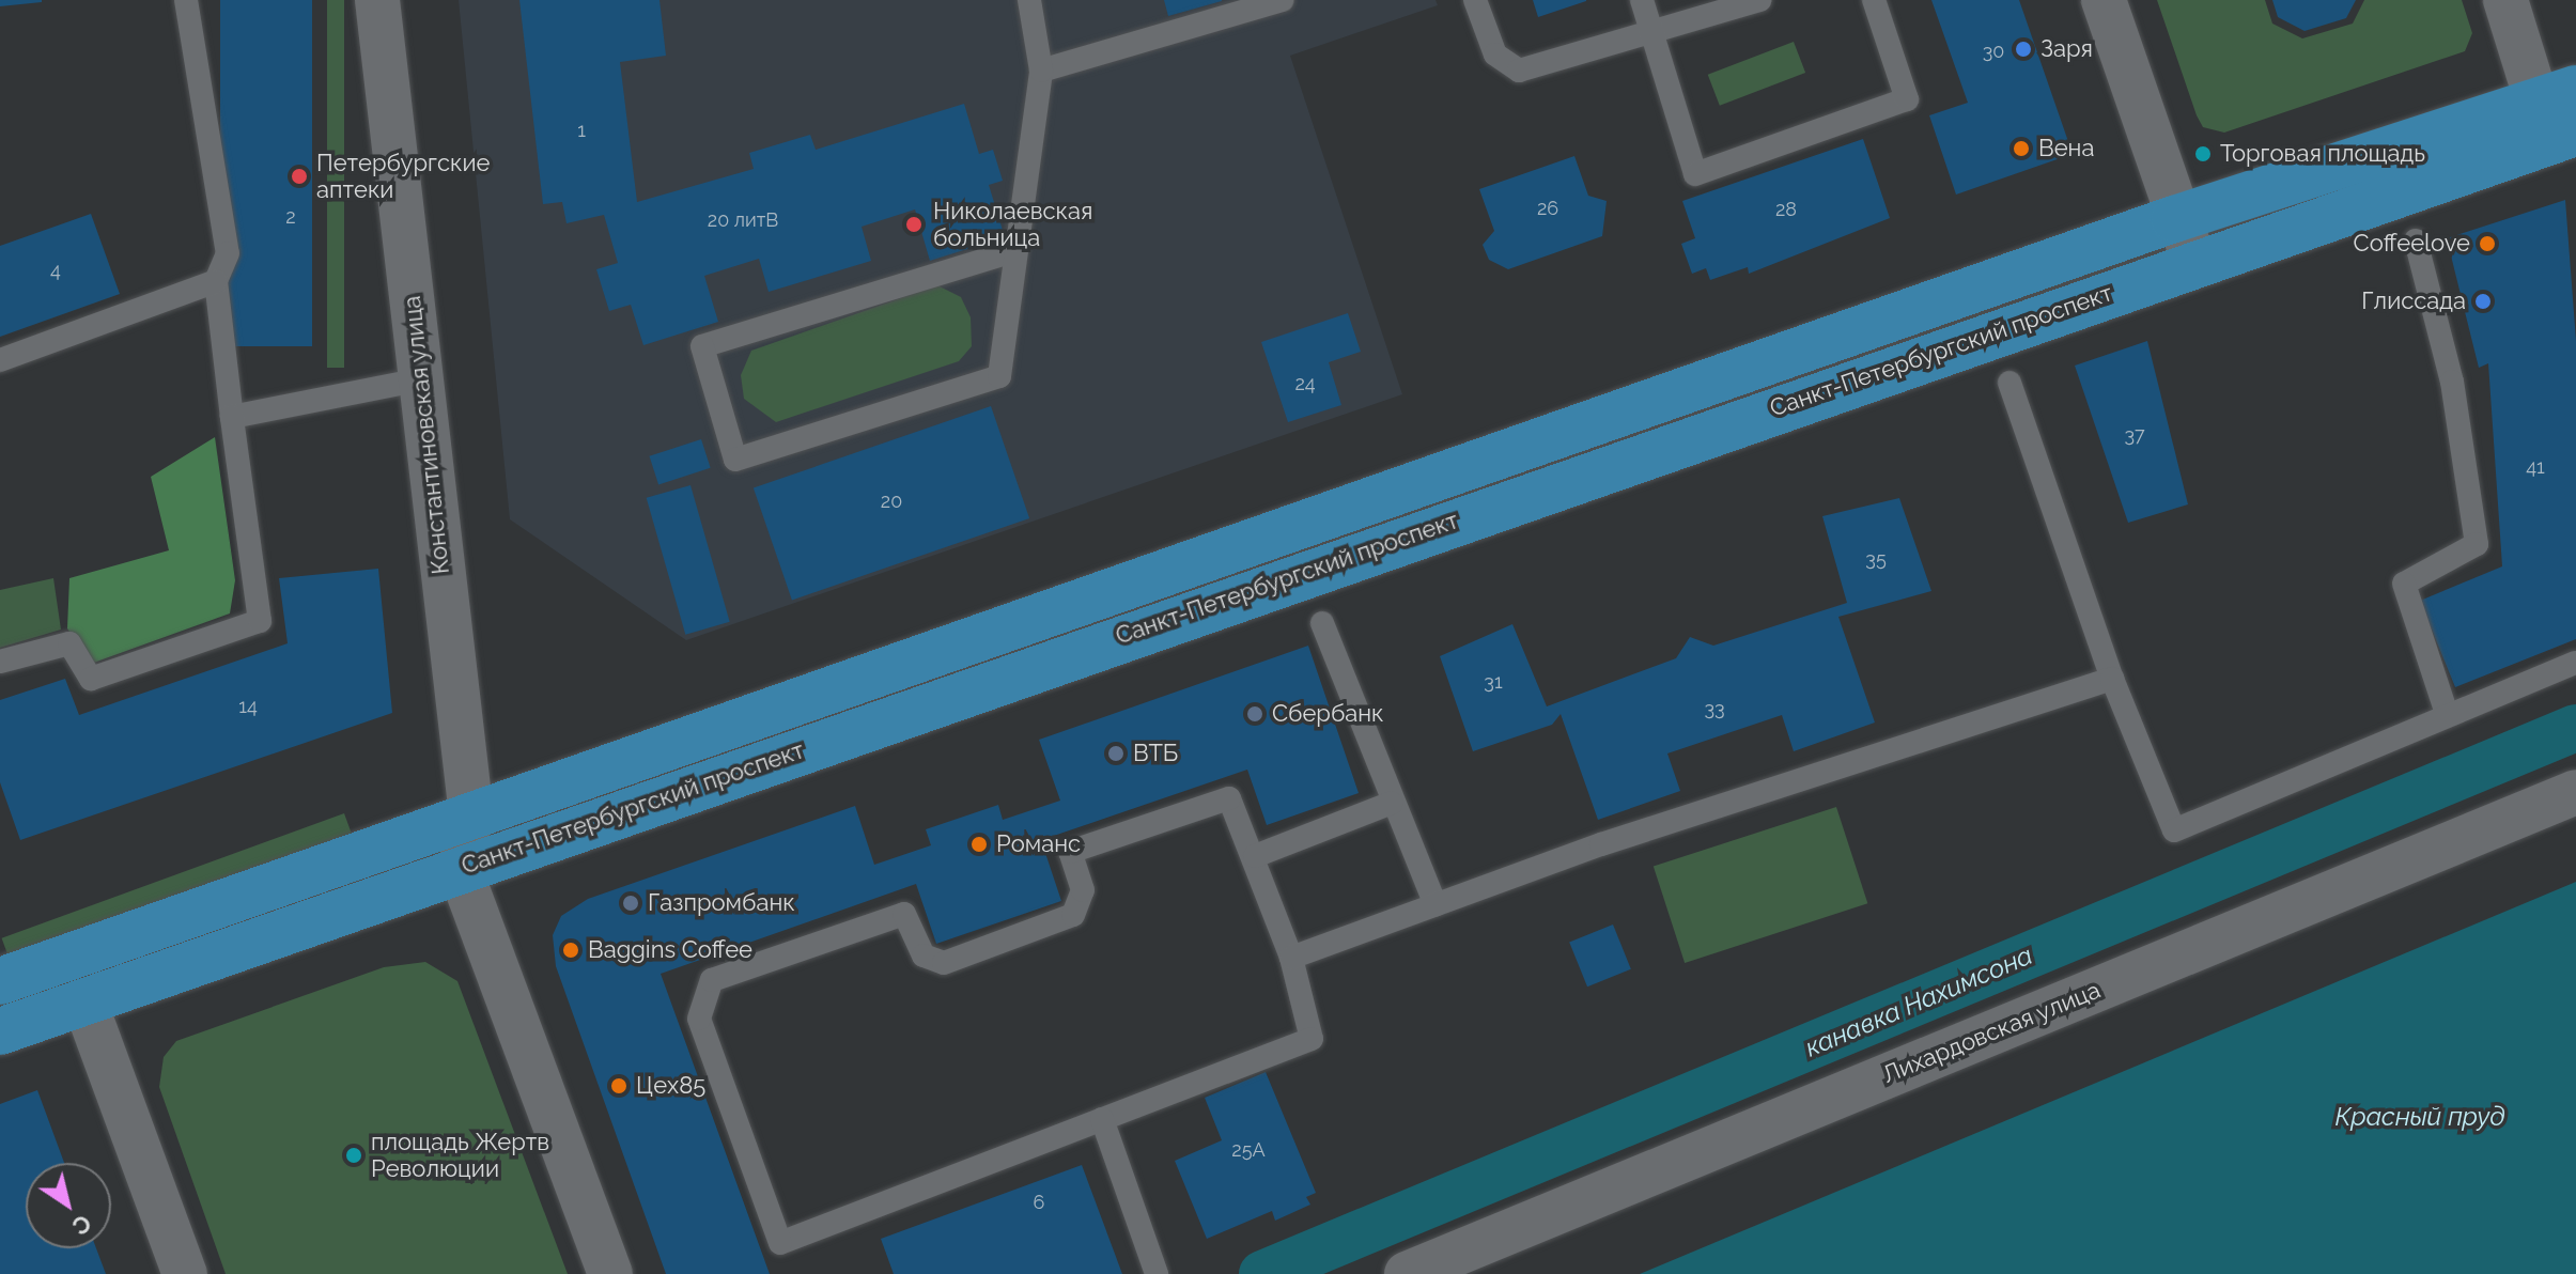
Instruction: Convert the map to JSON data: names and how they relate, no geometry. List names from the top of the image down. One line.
{"streets":{"main road":["Санкт-Петербургский проспект"],"street":["Константиновская улица","Лихардовская улица"]},"crossings":[["Санкт-Петербургский проспект","Константиновская улица"]],"water":["канавка Нахимсона","Красный пруд"],"places":["Заря","Вена","Торговая площадь","Петербургские аптеки","Николаевская больница","Cоffeelove","Глиссада","Сбербанк","ВТБ","Романс","Газпромбанк","Baggins Coffee","Цех85","площадь Жертв Революции"],"house_numbers":["30","1","26","28","2","20 литВ","4","24","37","41","20","35","31","14","33","25А","6"],"north":"bottom right"}
